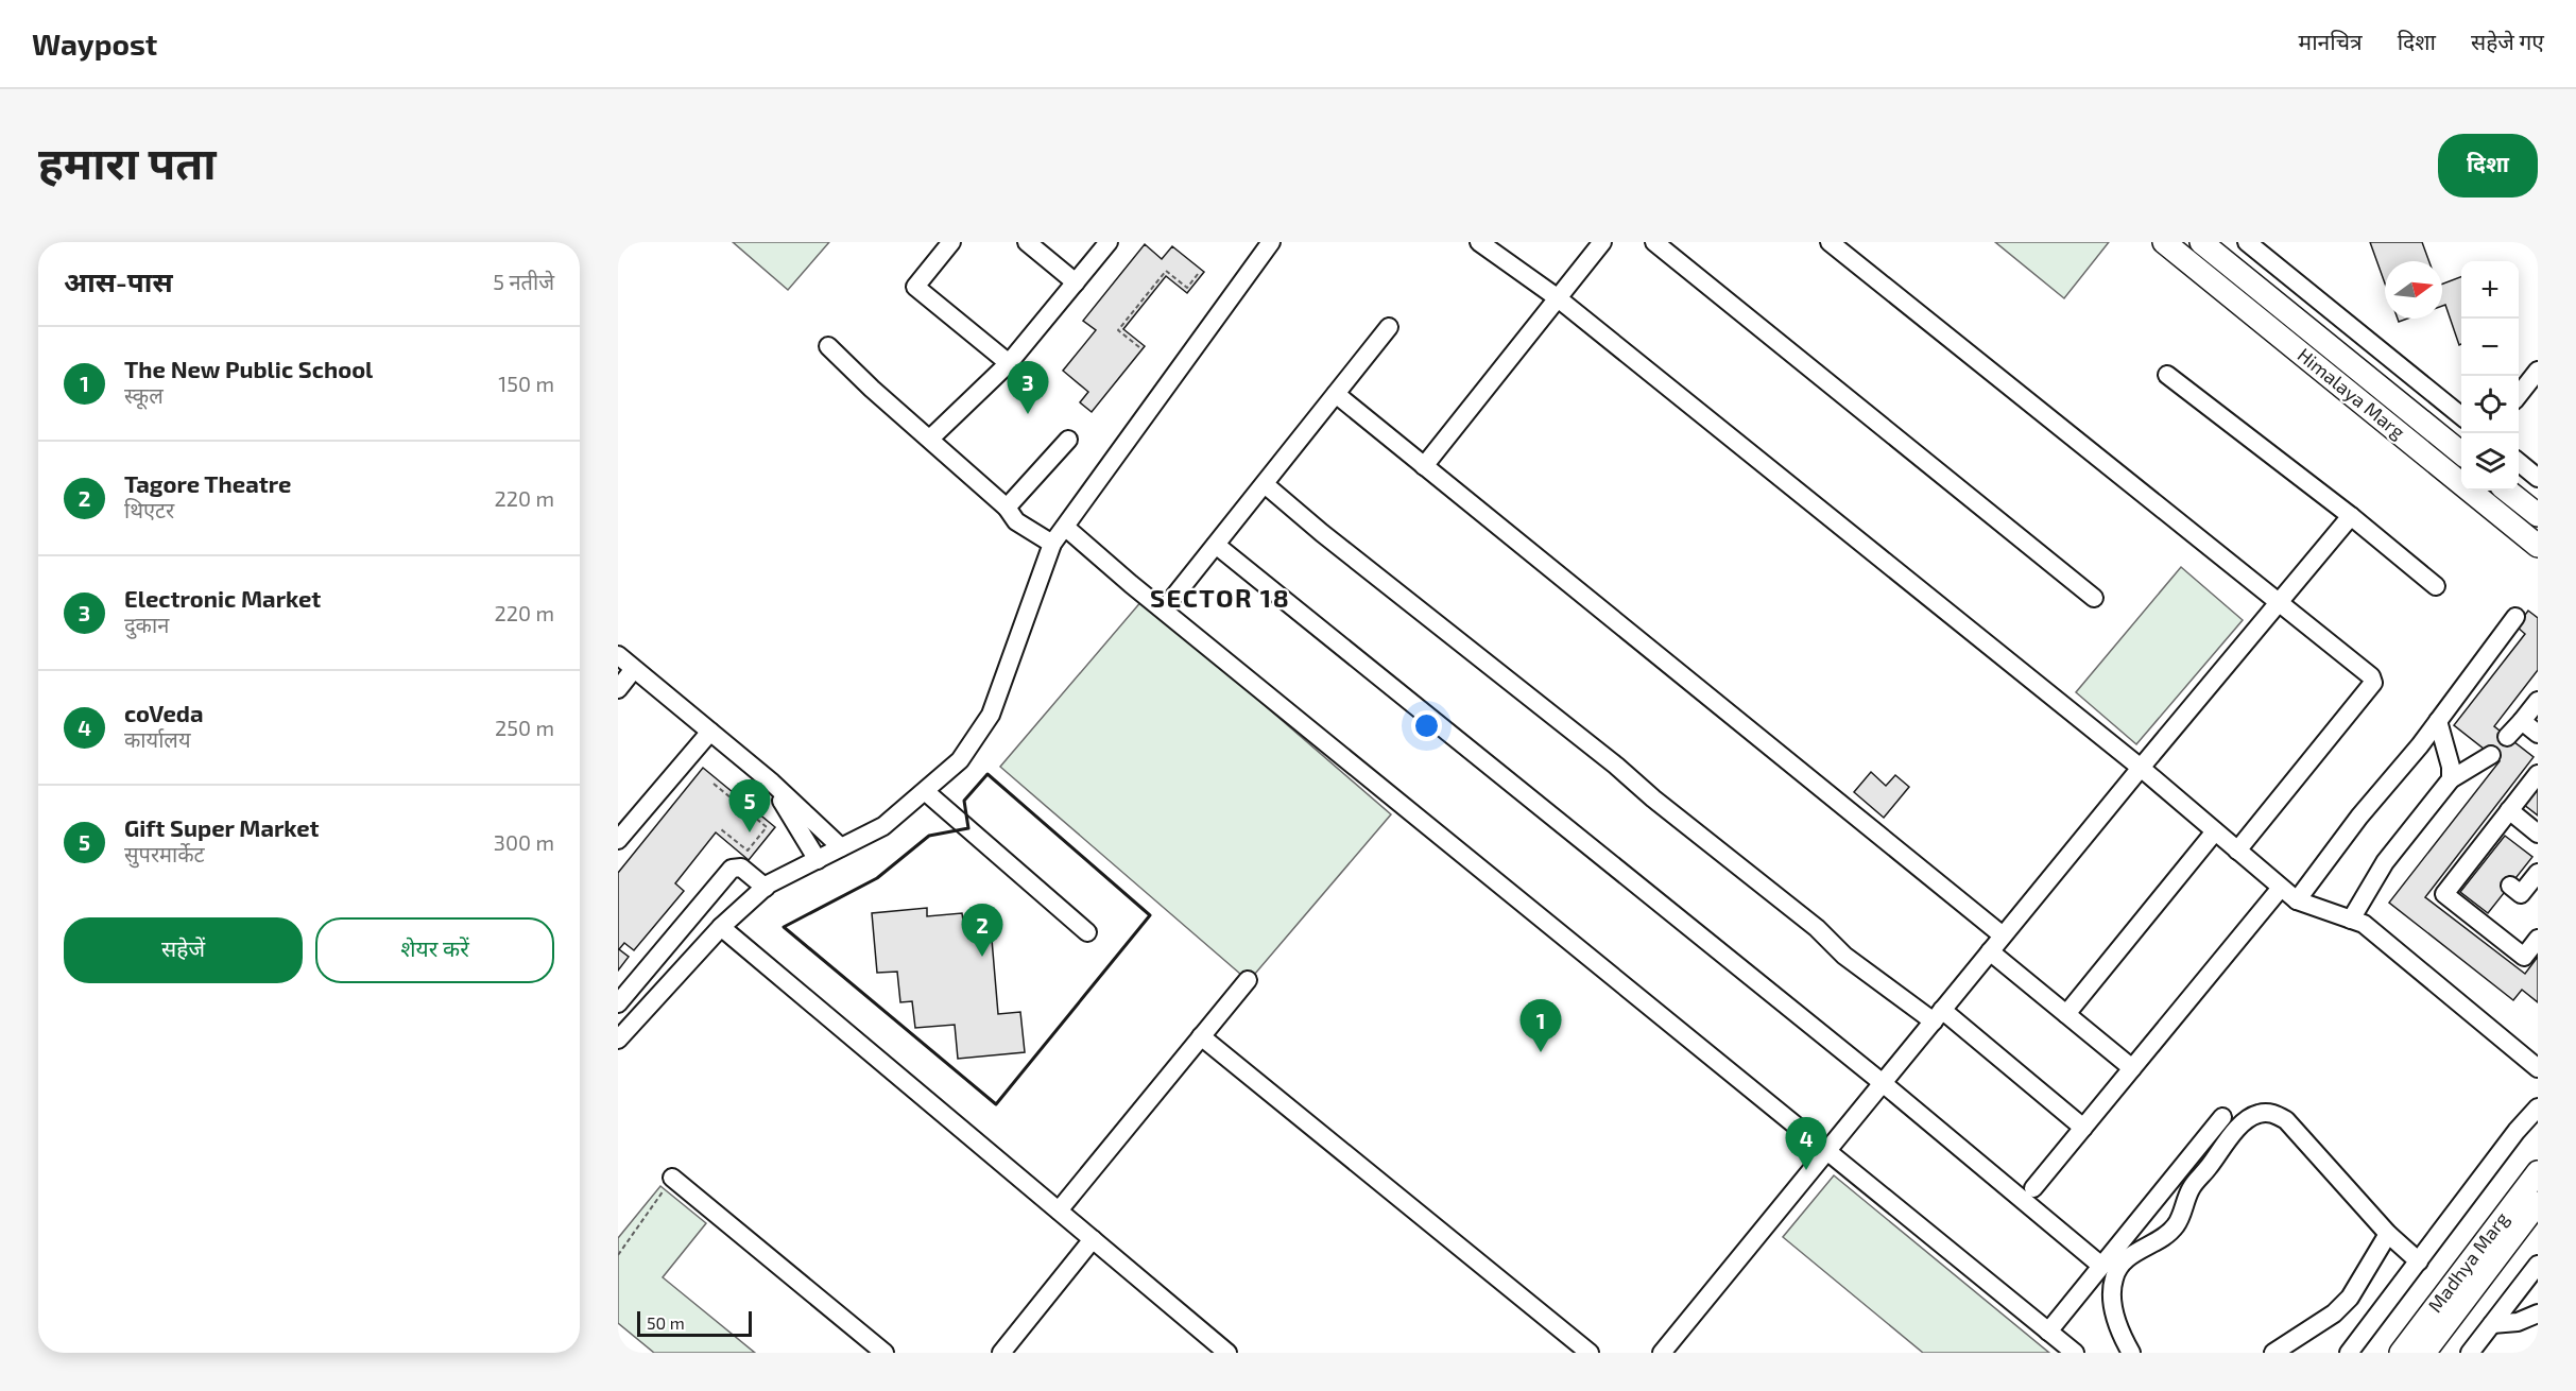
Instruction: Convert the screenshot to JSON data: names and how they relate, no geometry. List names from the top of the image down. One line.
{"streets":{"main road":["Himalaya Marg","Madhya Marg"]},"districts":["SECTOR 18"],"scale_bar":"50 m","north":"right","page":{"header":"Waypost","nav":["मानचित्र","दिशा","सहेजे गए"],"buttons":["दिशा",["सहेजें","शेयर करें"]],"title":"हमारा पता","heading":["आस-पास","5 नतीजे"],"map_buttons":["+","−"],"list":[{"mark":"1","name":"The New Public School","note":"स्कूल","value":"150 m"},{"mark":"2","name":"Tagore Theatre","note":"थिएटर","value":"220 m"},{"mark":"3","name":"Electronic Market","note":"दुकान","value":"220 m"},{"mark":"4","name":"coVeda","note":"कार्यालय","value":"250 m"},{"mark":"5","name":"Gift Super Market","note":"सुपरमार्केट","value":"300 m"}],"pins":["3","5","2","1","4"],"scale":"50 m"}}
